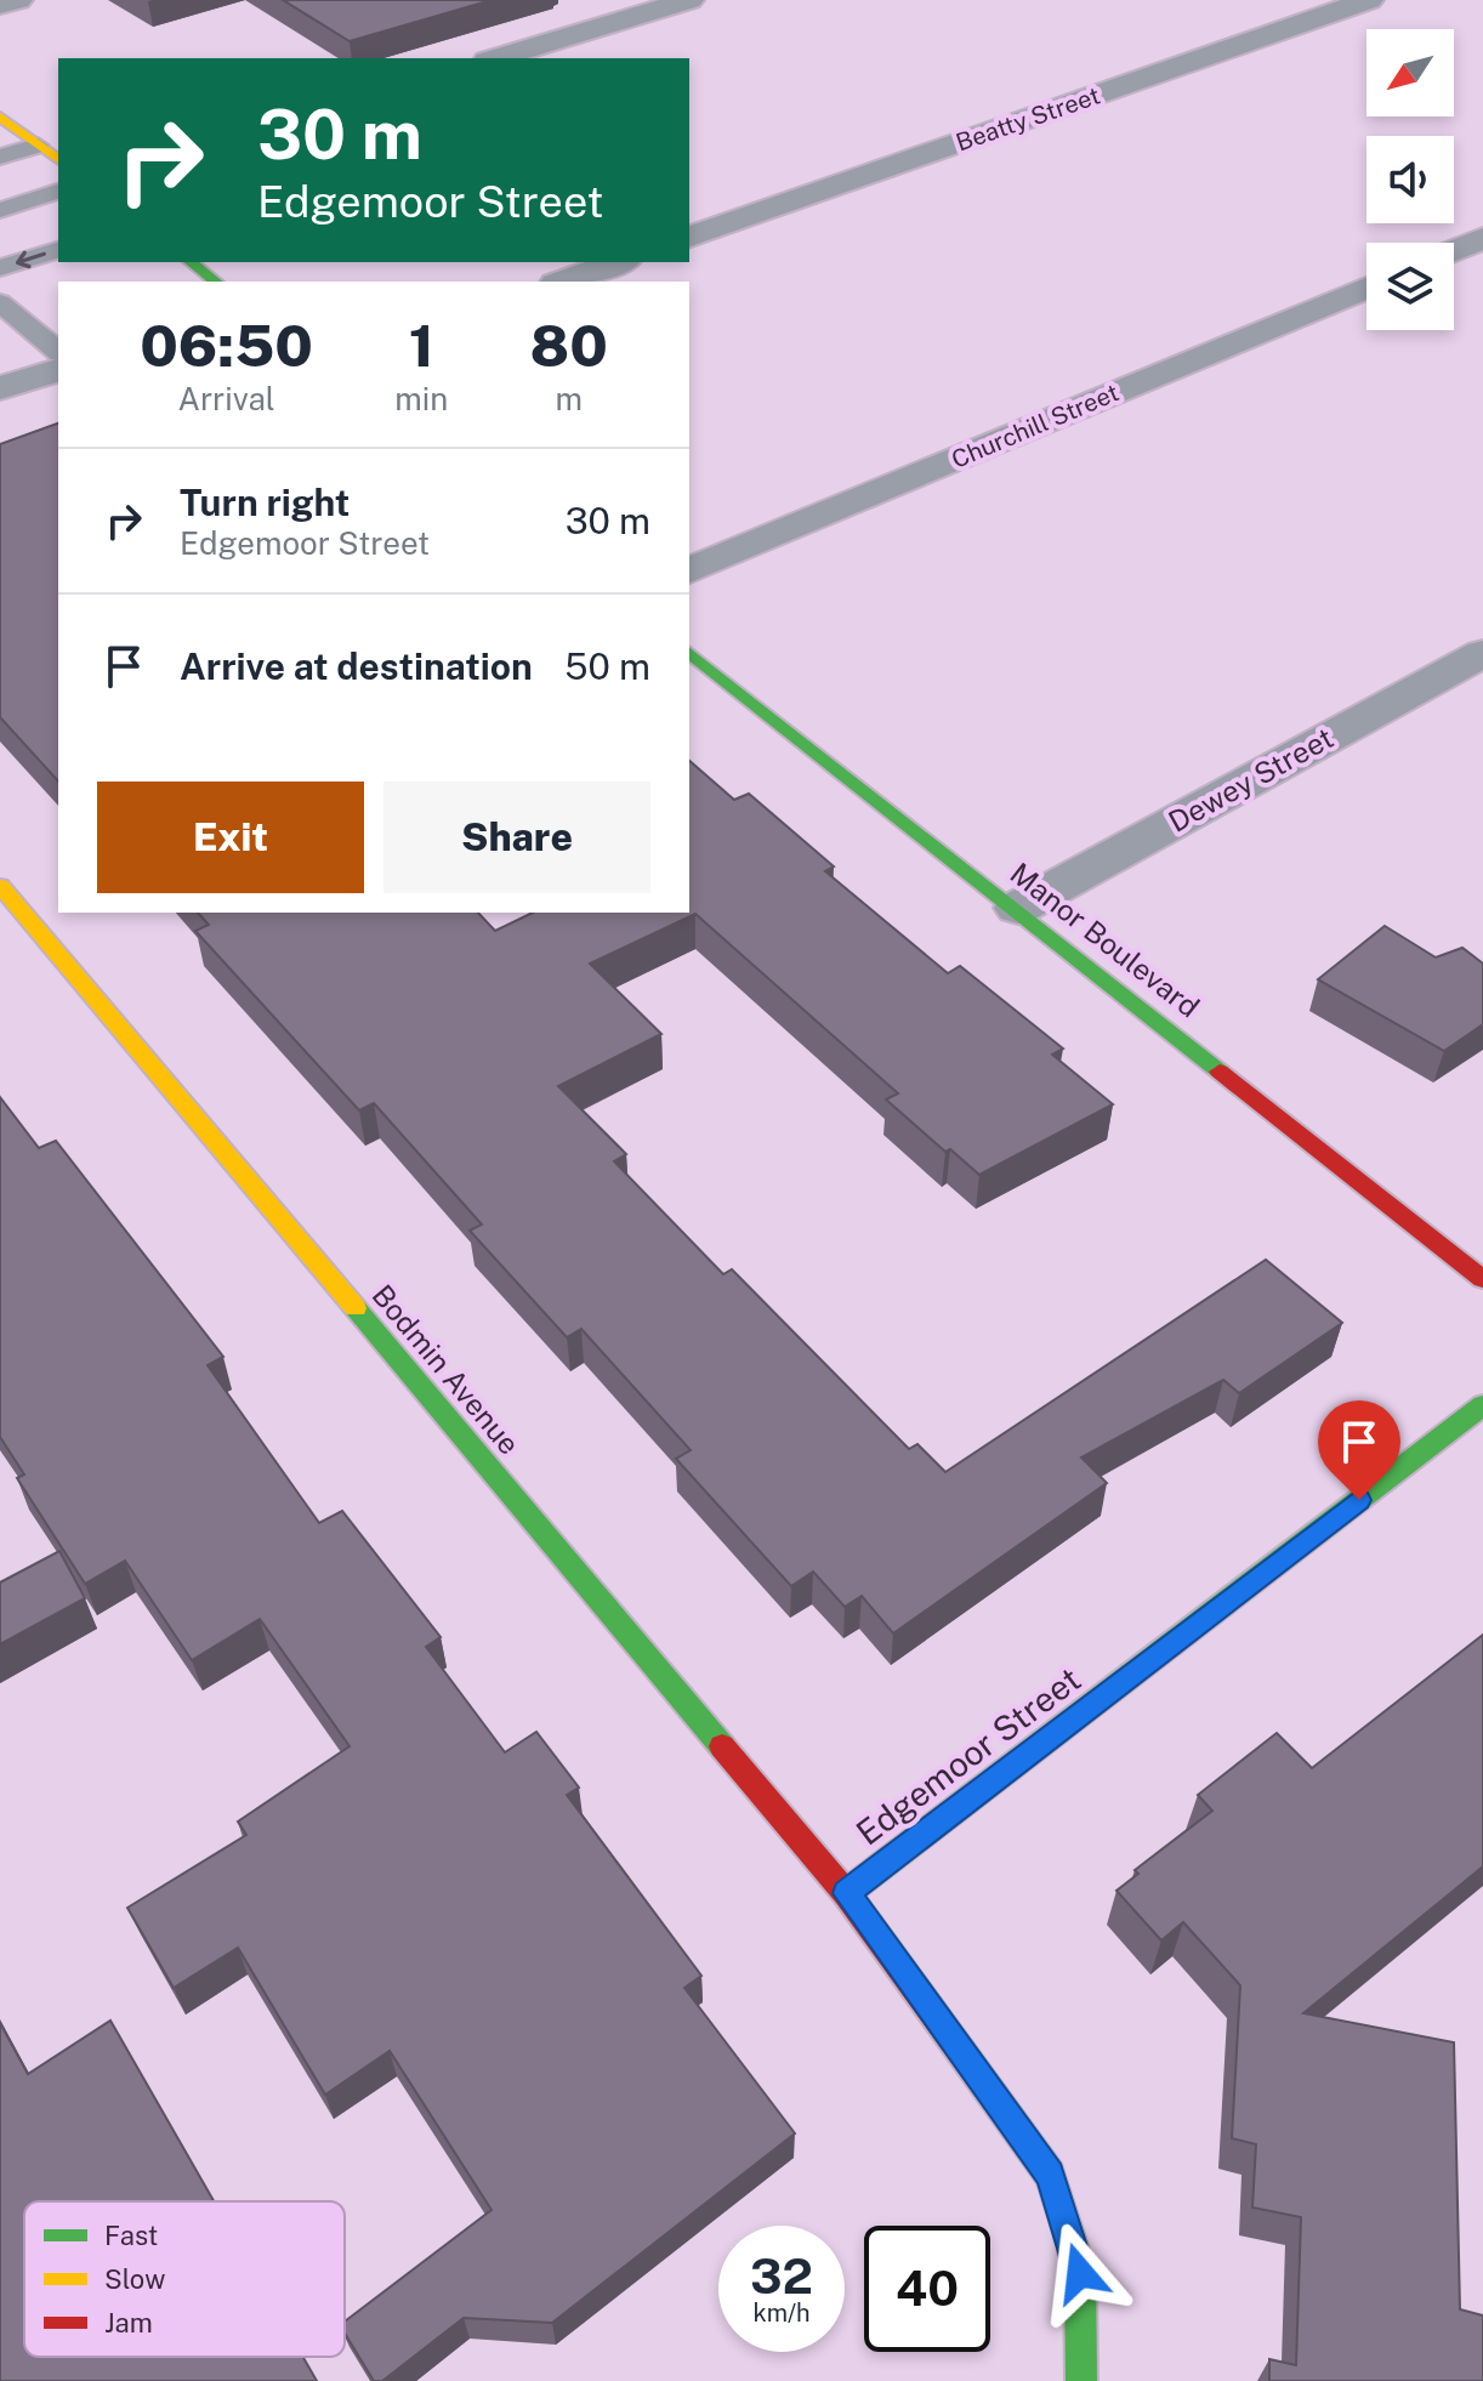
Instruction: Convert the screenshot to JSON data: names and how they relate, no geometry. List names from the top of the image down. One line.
{"streets":{"street":["Beatty Street","Churchill Street","Dewey Street","Manor Boulevard","Bodmin Avenue","Edgemoor Street"]},"crossings":[["Dewey Street","Manor Boulevard"],["Bodmin Avenue","Edgemoor Street"]],"legend":["Fast","Slow","Jam"],"north":"bottom left","page":{"turn":["30 m","Edgemoor Street"],"eta":["06:50","Arrival","1","min","80","m"],"list":[{"name":"Turn right","note":"Edgemoor Street","value":"30 m"},{"name":"Arrive at destination","value":"50 m"}],"buttons":["Exit","Share"],"speed":"32 km/h","limit":"40"}}
